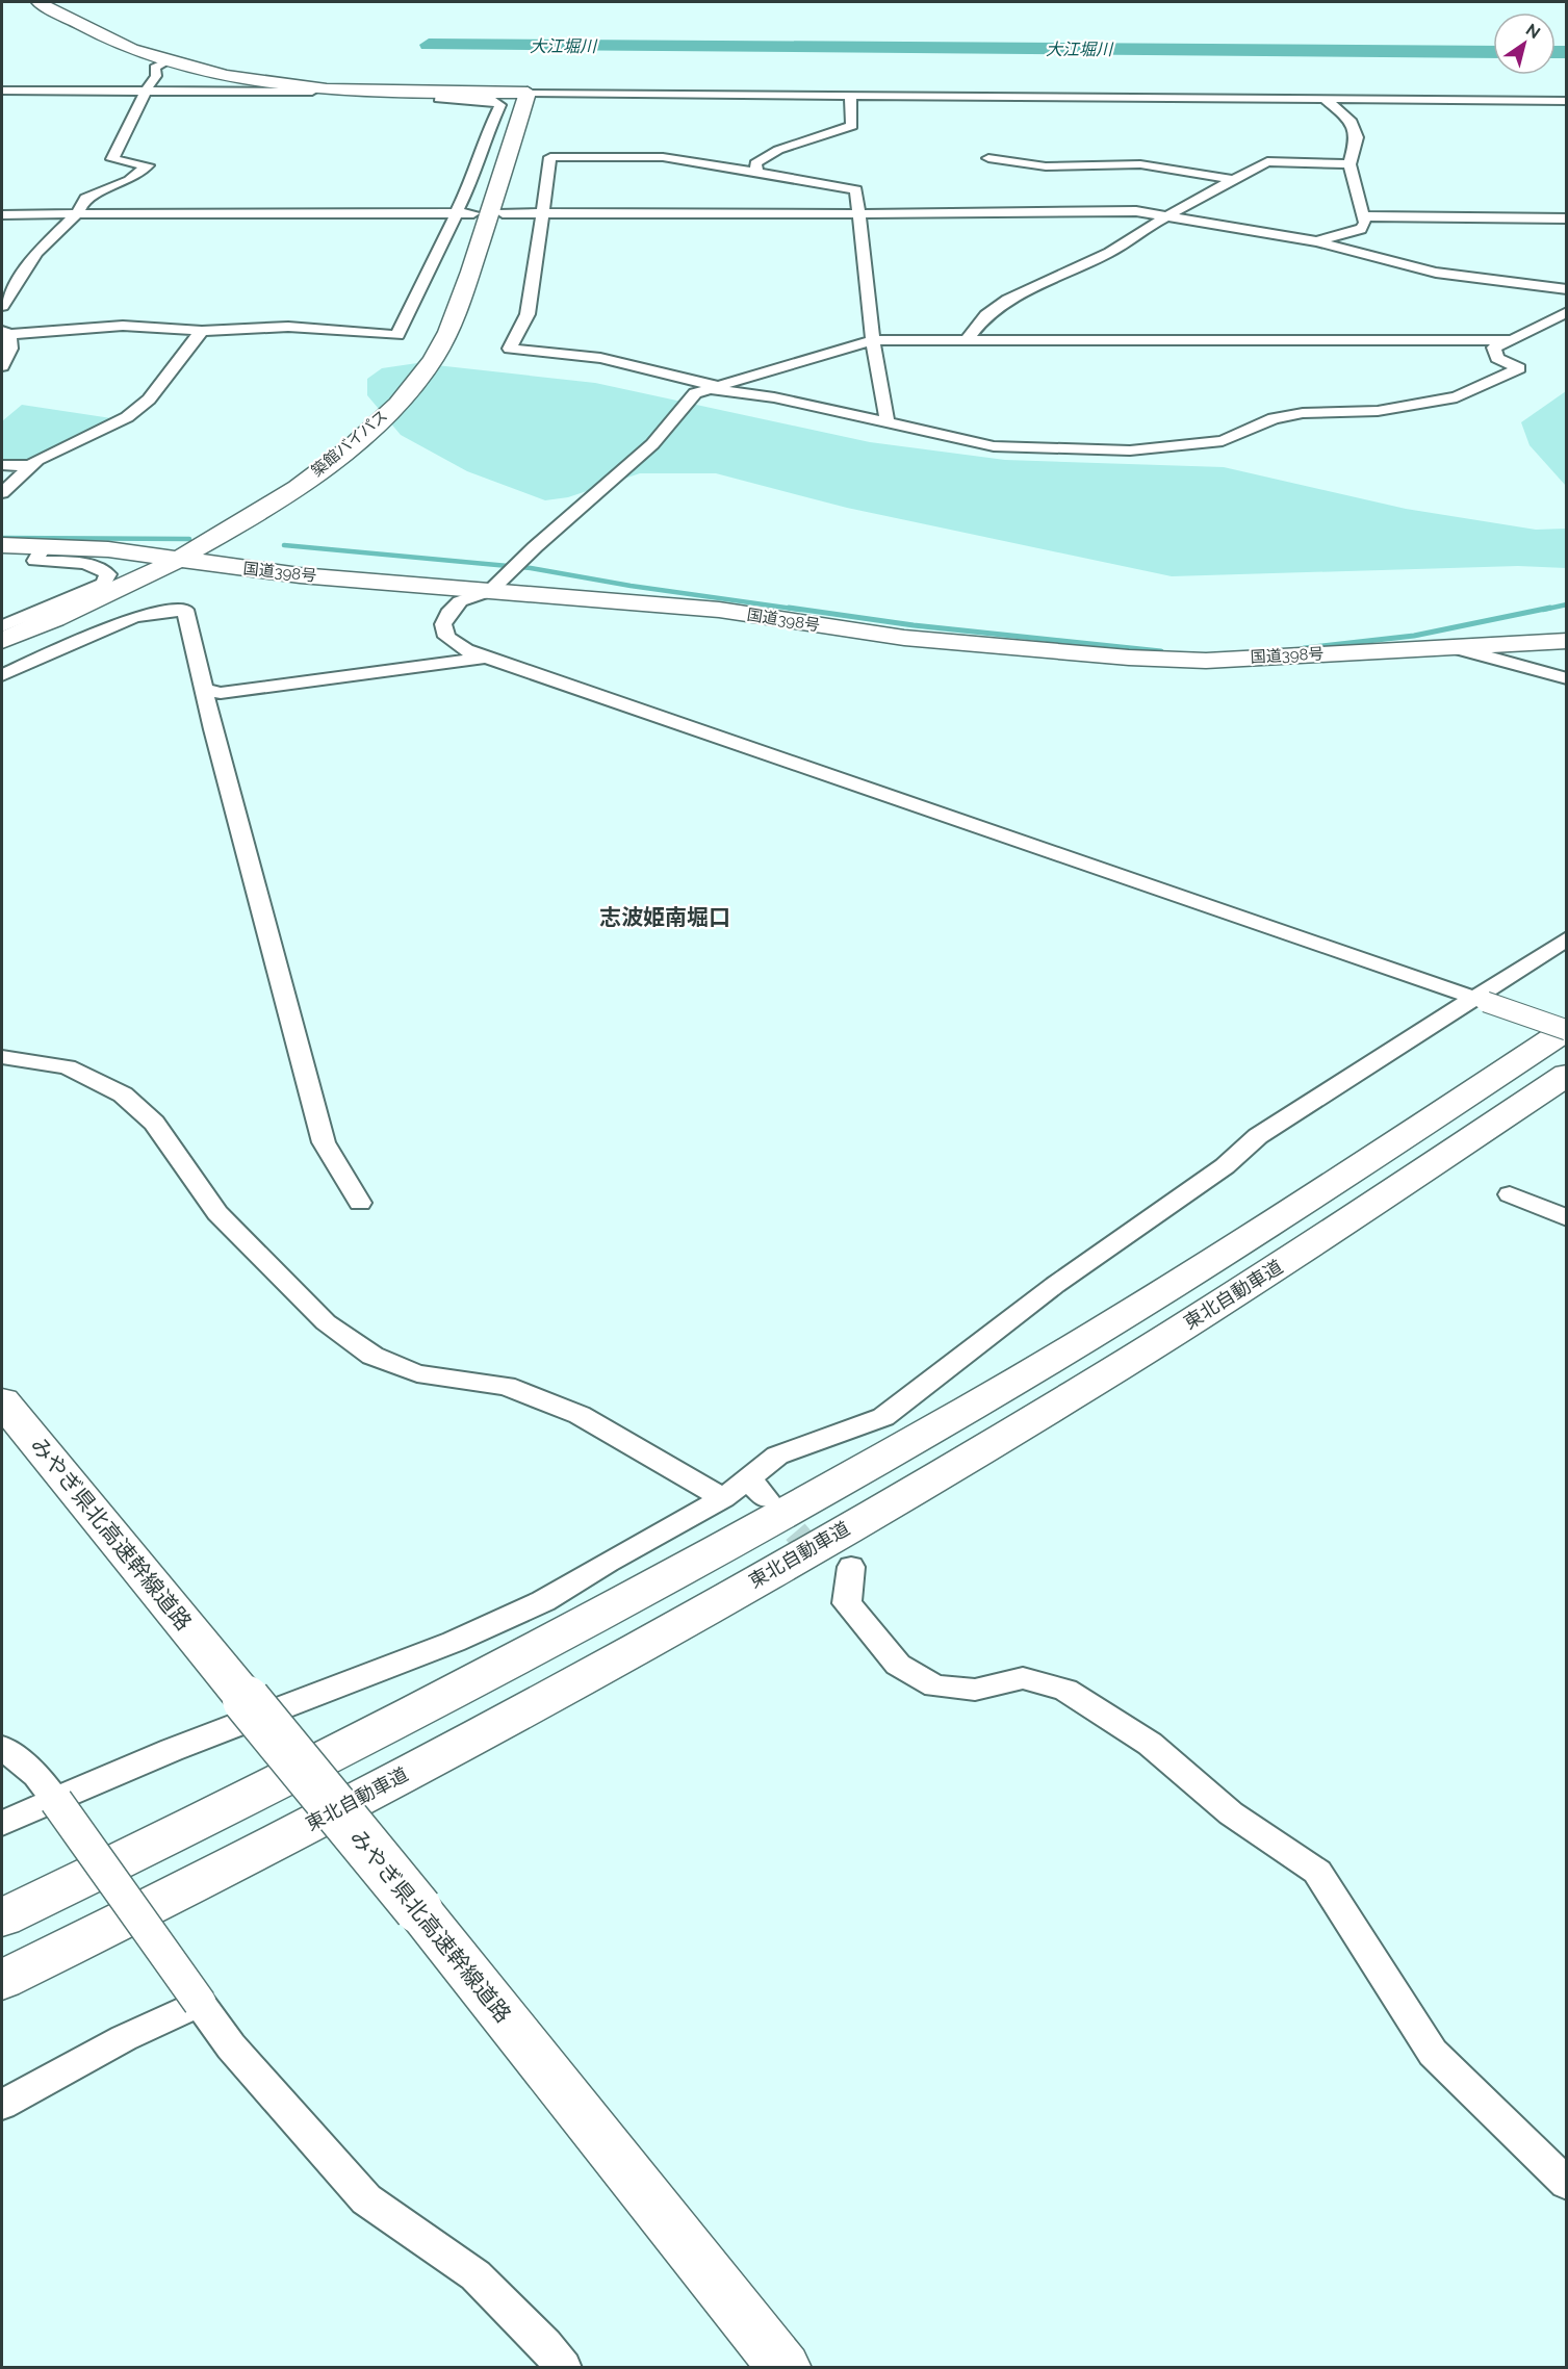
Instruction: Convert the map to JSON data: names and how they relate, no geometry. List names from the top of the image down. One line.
{"streets":{"main road":["築館バイパス","国道398号","東北自動車道","みやぎ県北高速幹線道路"]},"crossings":[["築館バイパス","国道398号"]],"districts":["志波姫南堀口"],"water":["大江堀川"],"north":"top right"}
